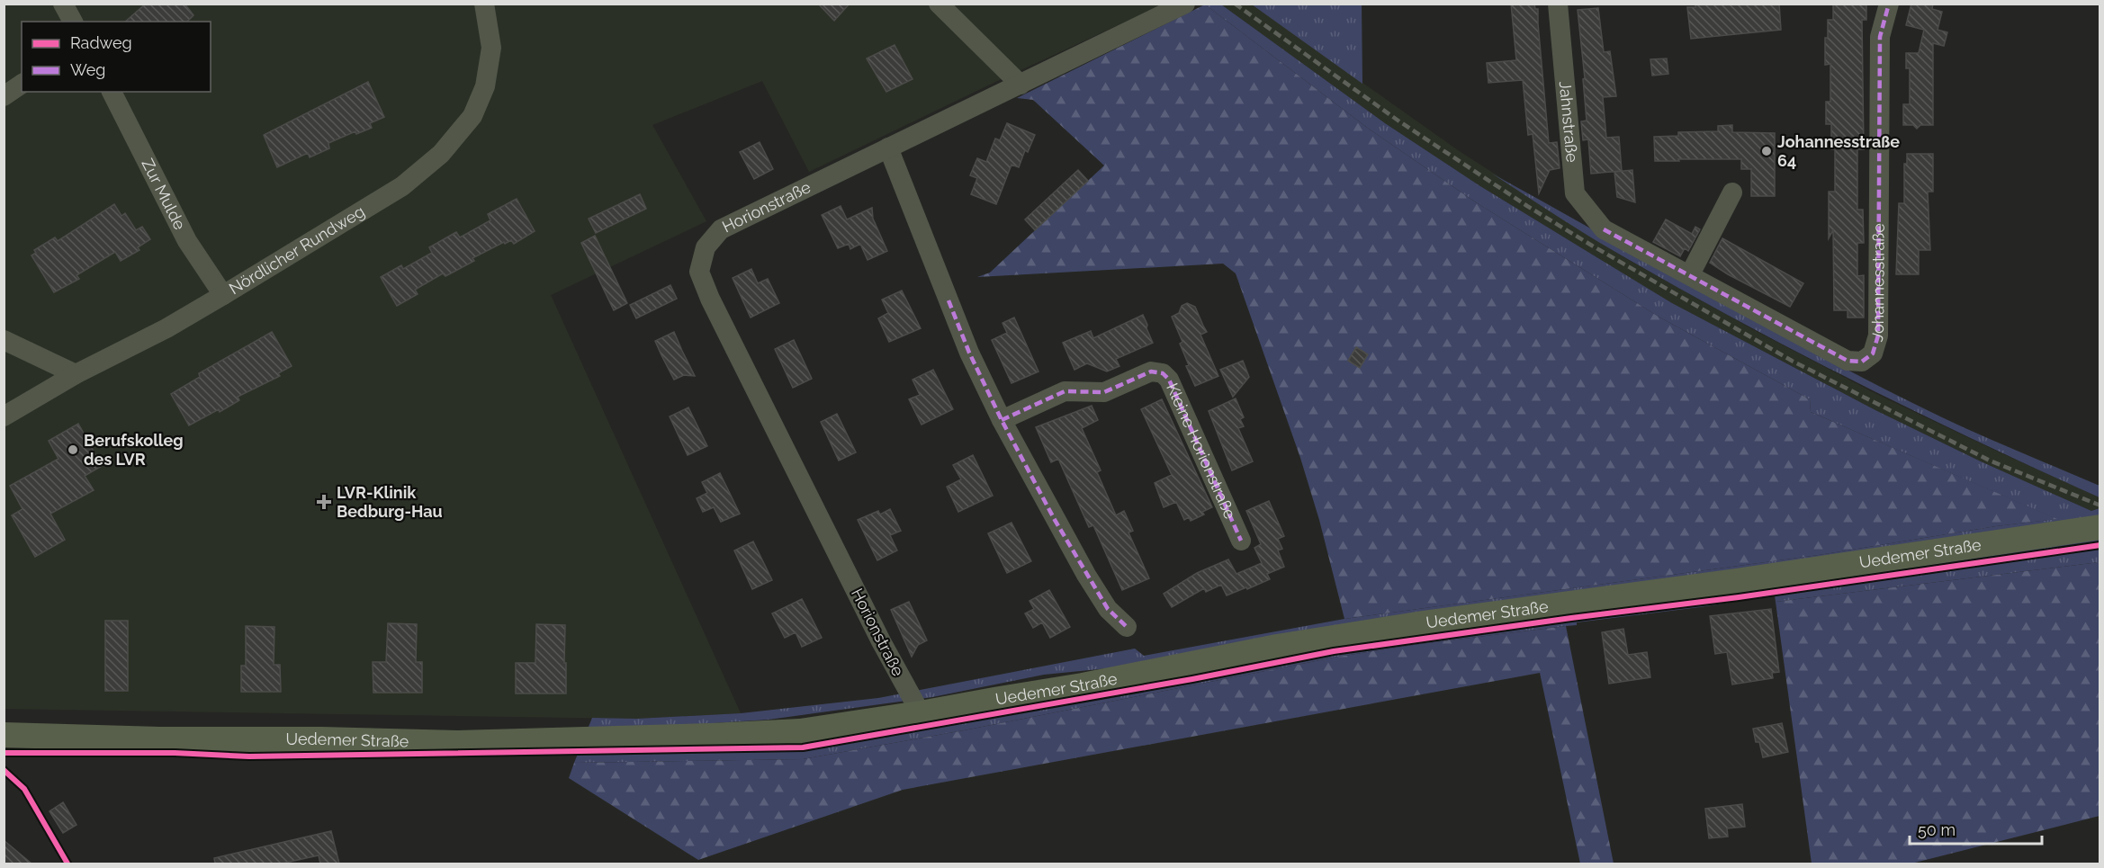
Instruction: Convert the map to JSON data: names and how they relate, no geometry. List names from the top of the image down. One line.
{"streets":{"main road":["Uedemer Straße"],"street":["Jahnstraße","Zur Mulde","Horionstraße","Nördlicher Rundweg","Johannesstraße","Kleine Horionstraße"]},"crossings":[["Jahnstraße","Johannesstraße"],["Zur Mulde","Nördlicher Rundweg"],["Horionstraße","Uedemer Straße"]],"places":{"other":["Johannesstraße 64","Berufskolleg des LVR"],"health":["LVR-Klinik Bedburg-Hau"]},"legend":["Radweg","Weg"],"scale_bar":"50 m"}
